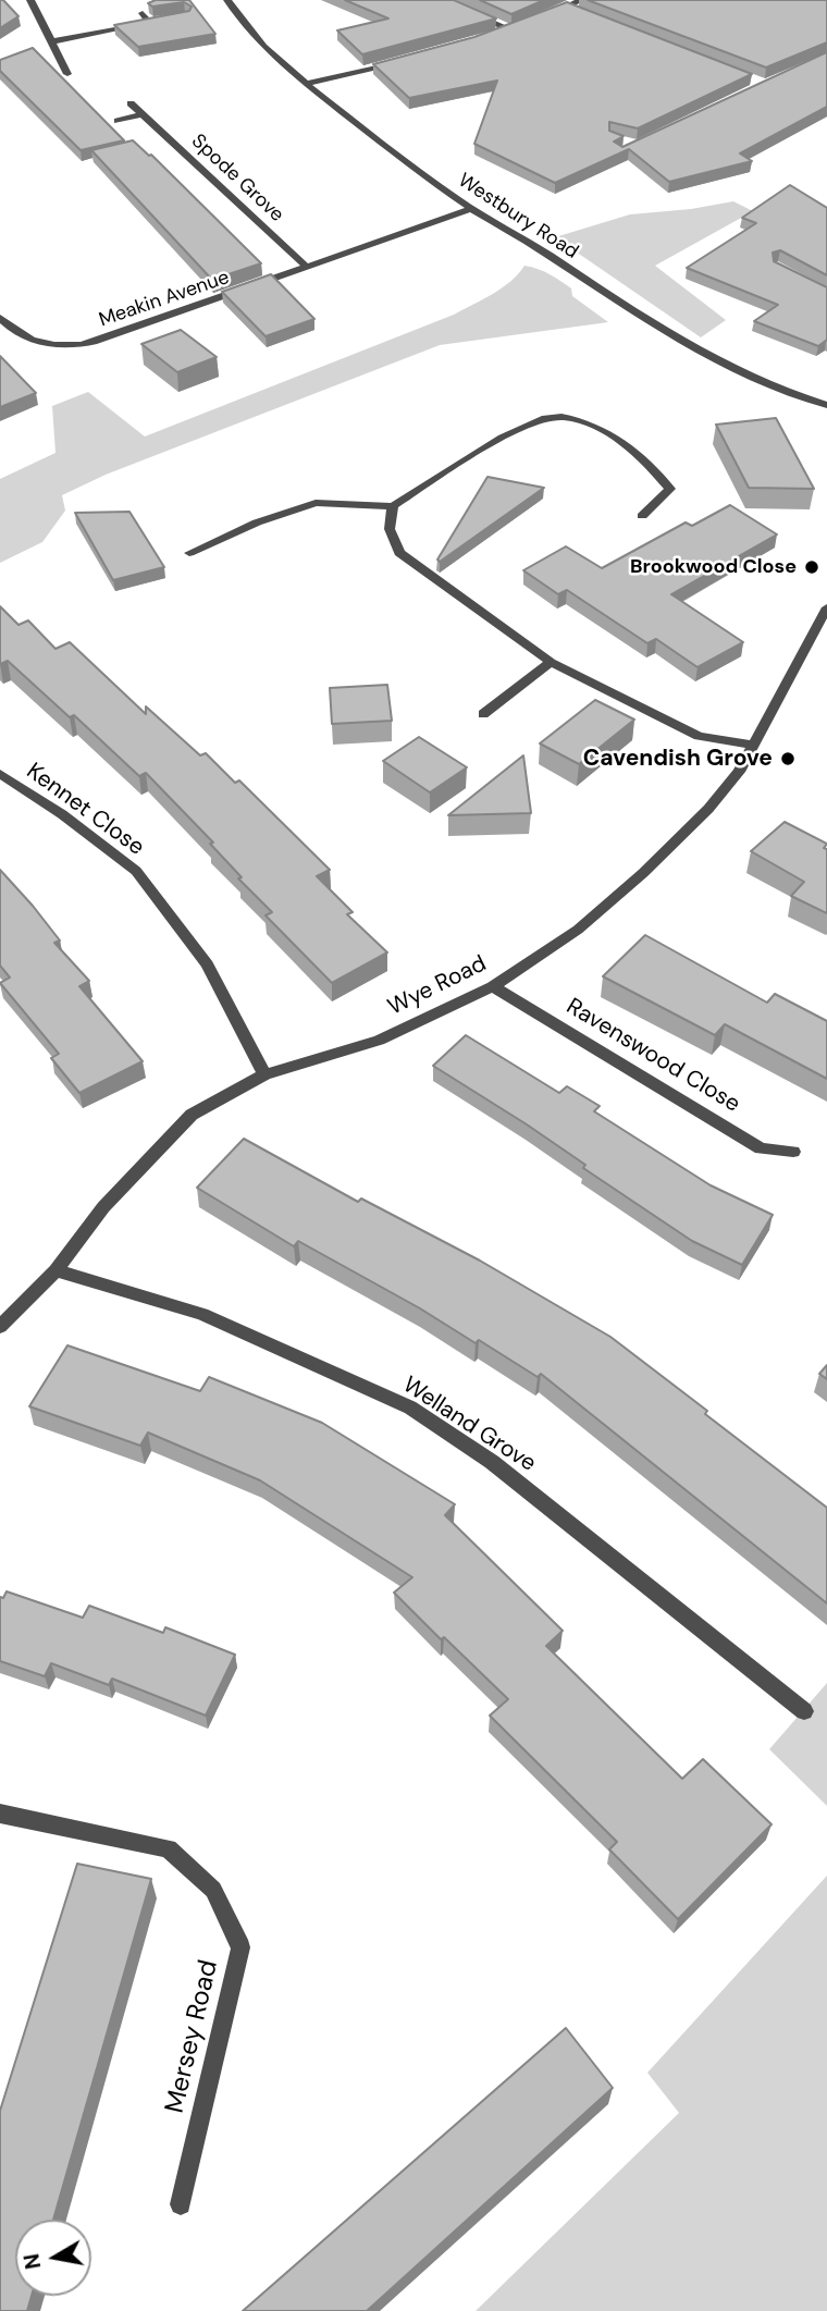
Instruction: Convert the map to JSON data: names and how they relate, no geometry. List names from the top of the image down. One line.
{"streets":{"street":["Spode Grove","Westbury Road","Meakin Avenue","Kennet Close","Wye Road","Ravenswood Close","Welland Grove","Mersey Road"]},"crossings":[["Spode Grove","Meakin Avenue"],["Westbury Road","Meakin Avenue"],["Kennet Close","Wye Road"],["Wye Road","Ravenswood Close"],["Wye Road","Welland Grove"]],"places":["Brookwood Close","Cavendish Grove"],"north":"left"}
